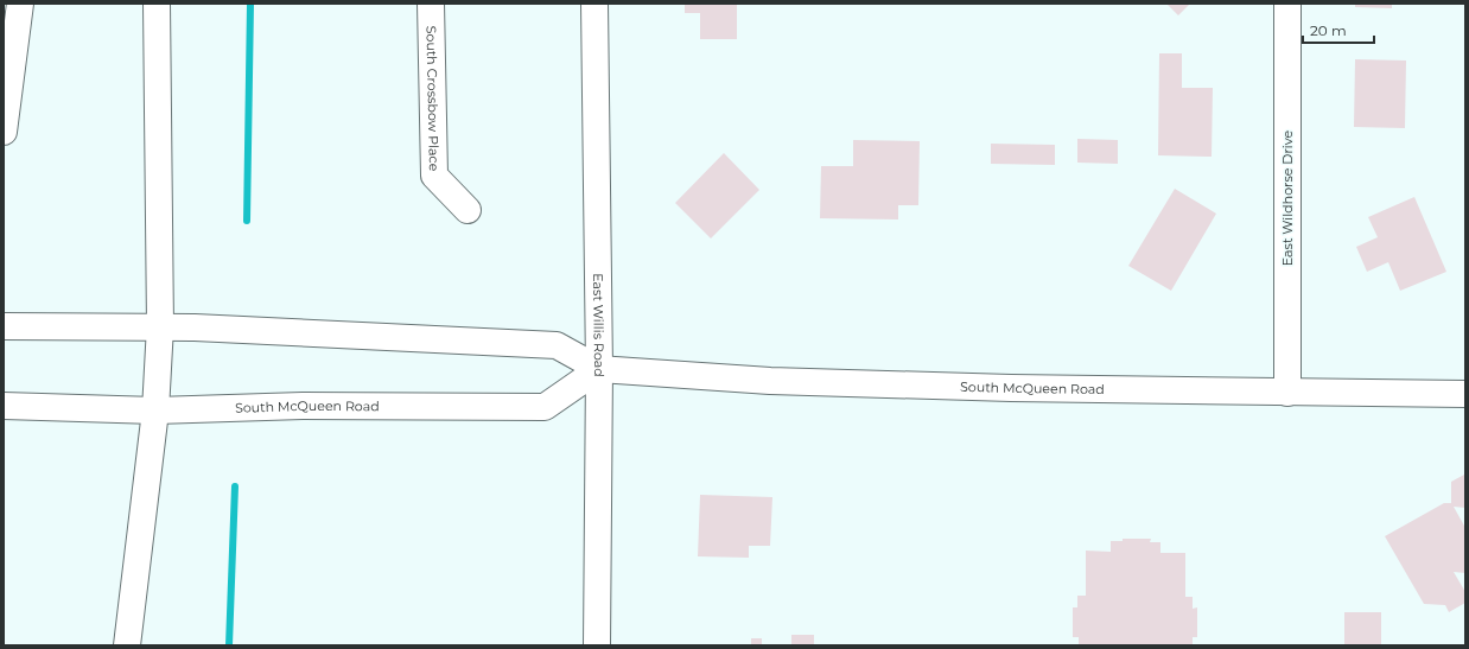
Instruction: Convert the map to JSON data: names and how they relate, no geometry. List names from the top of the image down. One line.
{"streets":{"main road":["South Crossbow Place","East Wildhorse Drive","East Willis Road","South McQueen Road"]},"crossings":[["East Wildhorse Drive","South McQueen Road"],["East Willis Road","South McQueen Road"]],"scale_bar":"20 m"}
